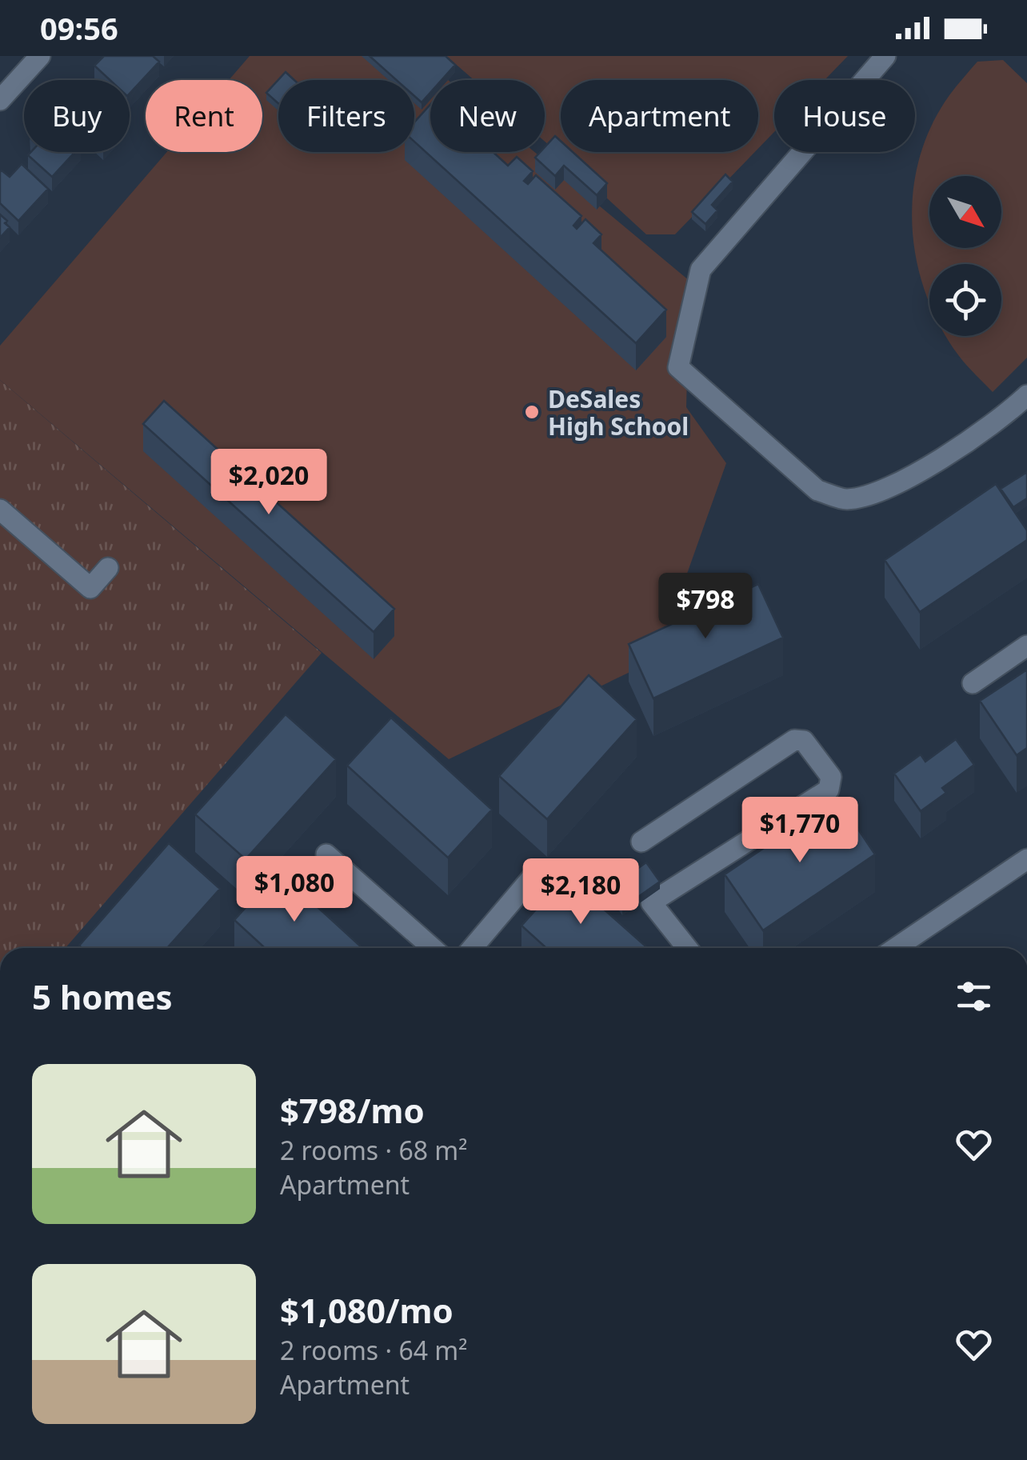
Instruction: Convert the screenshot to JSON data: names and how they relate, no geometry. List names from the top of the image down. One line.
{"places":["DeSales High School"],"north":"bottom right","page":{"status":"09:56","chip":["Buy","Rent","Filters","New","Apartment","House"],"price":["$2,020","$798","$1,770","$1,080","$2,180"],"heading":"5 homes","list":[{"name":"$798/mo","note":"2 rooms · 68 m² · Apartment"},{"name":"$1,080/mo","note":"2 rooms · 64 m² · Apartment"}]}}
